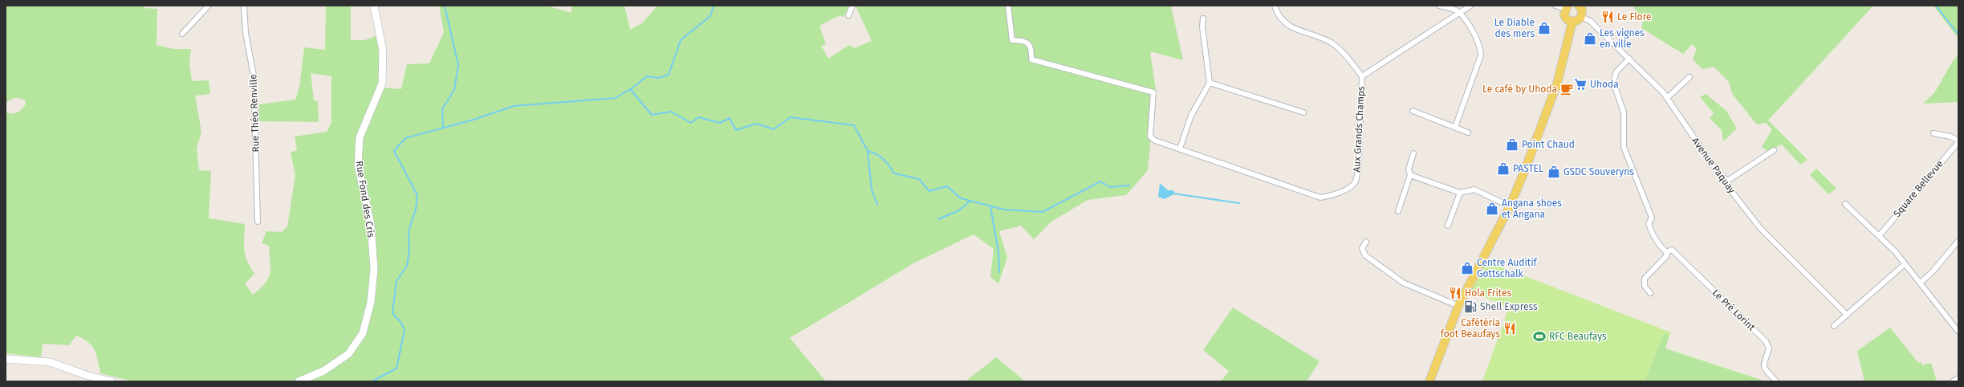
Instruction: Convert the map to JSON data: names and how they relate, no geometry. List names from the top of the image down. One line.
{"streets":{"street":["Rue Théo Renville","Aux Grands Champs","Avenue Paquay","Square Bellevue","Rue Fond des Cris","Le Pré Lorint"]},"crossings":[["Avenue Paquay","Le Pré Lorint"]],"places":{"restaurant":["Le Flore","Hola Frites","Cafétéria foot Beaufays"],"shop":["Le Diable des mers","Les vignes en ville","Point Chaud","PASTEL","GSDC Souveryns","Angana shoes et Angana","Centre Auditif Gottschalk"],"supermarket":["Uhoda"],"cafe":["Le café by Uhoda"],"fuel station":["Shell Express"],"sports":["RFC Beaufays"]}}
